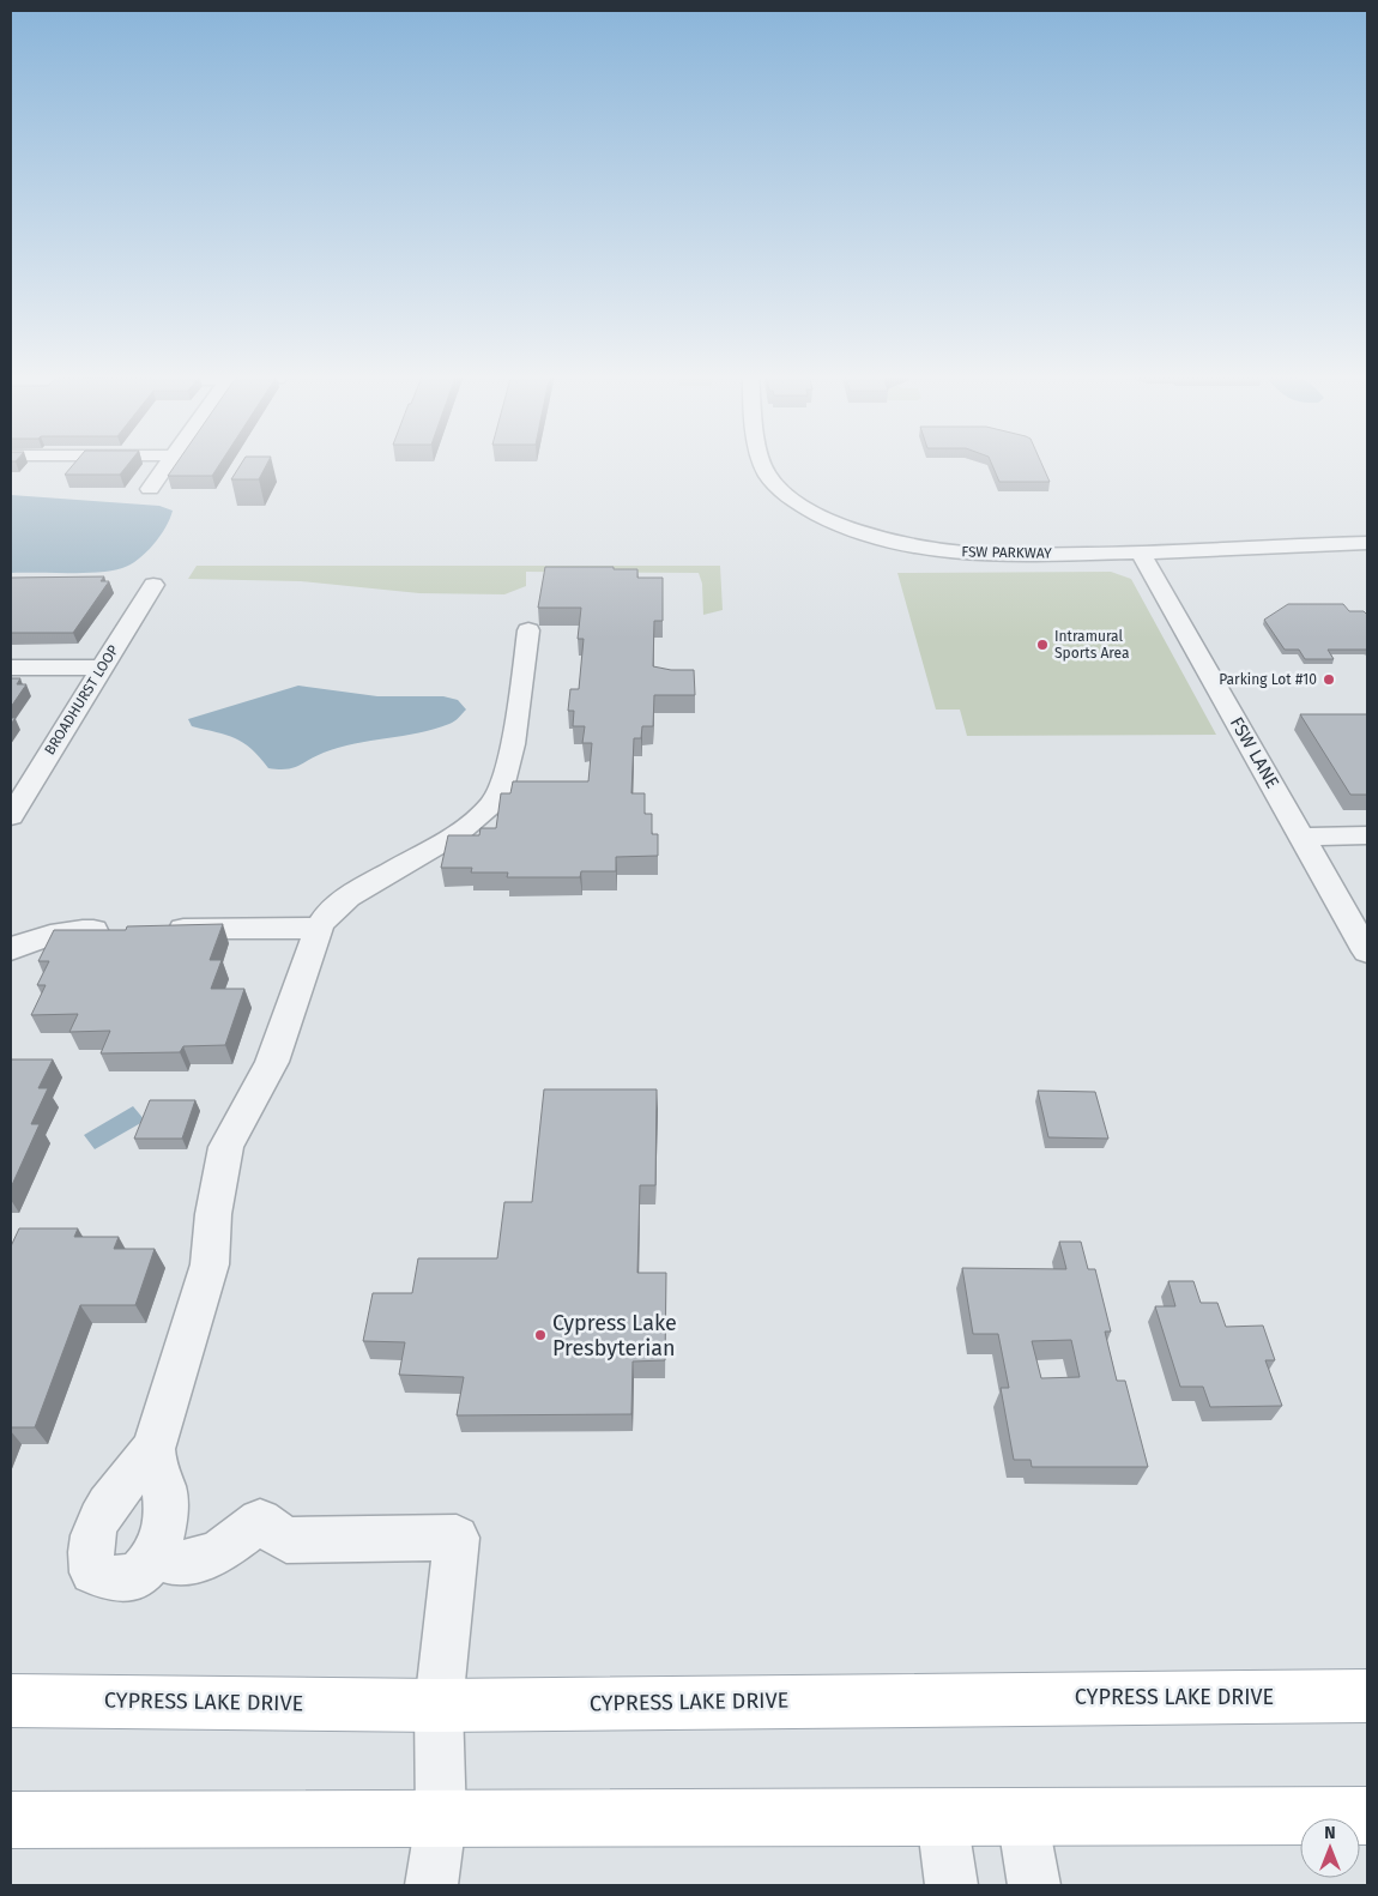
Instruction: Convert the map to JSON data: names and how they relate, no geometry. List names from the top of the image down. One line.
{"streets":{"main road":["CYPRESS LAKE DRIVE"],"street":["FSW PARKWAY","BROADHURST LOOP","FSW LANE"]},"crossings":[["FSW PARKWAY","FSW LANE"]],"places":["Intramural Sports Area","Parking Lot #10","Cypress Lake Presbyterian"],"north":"top"}
